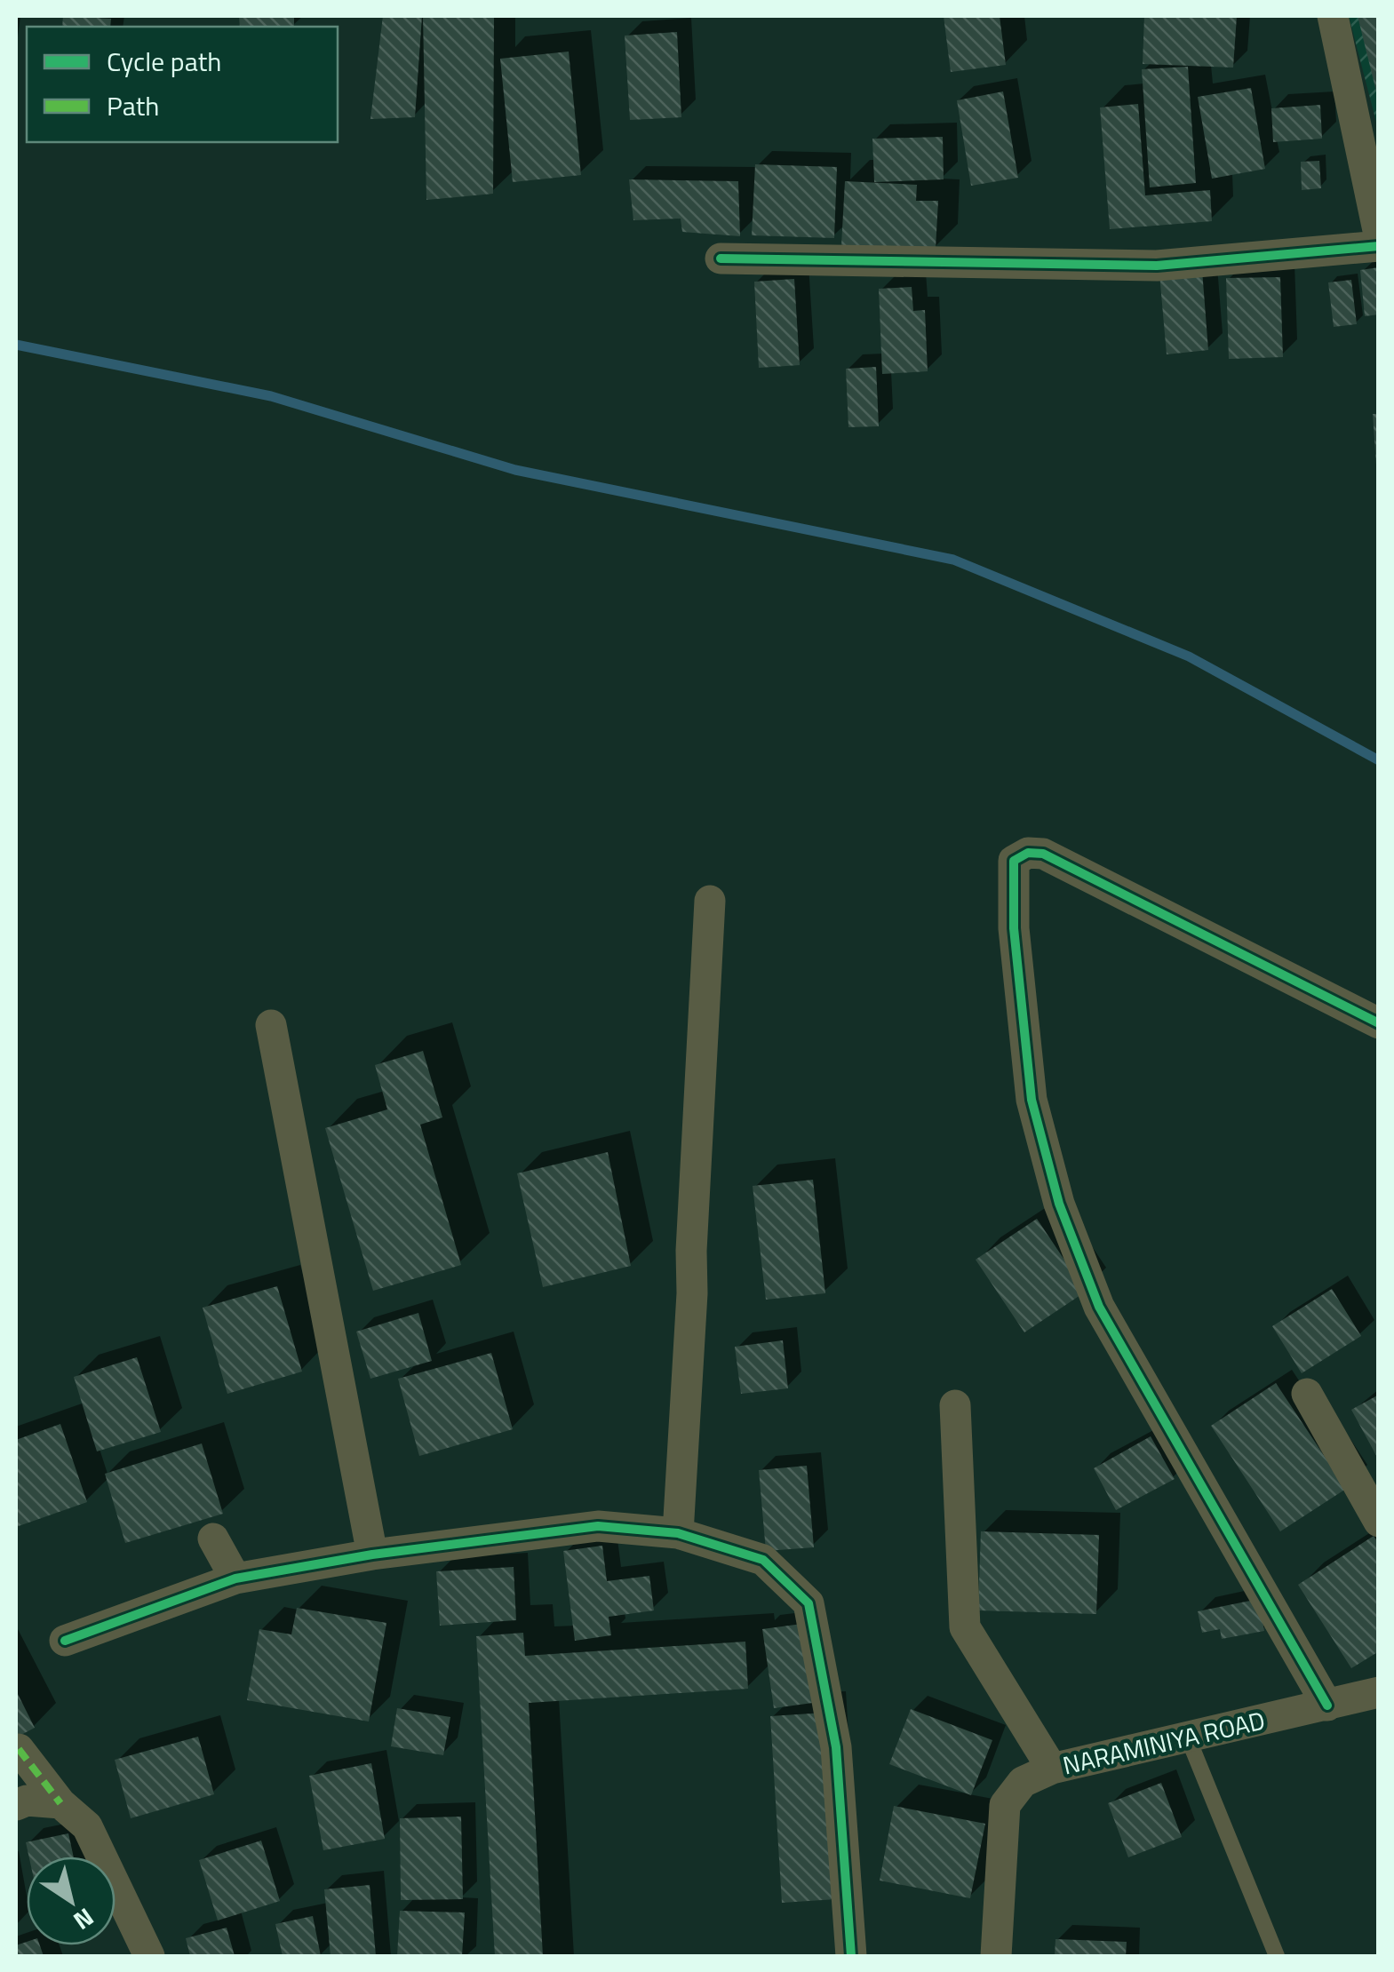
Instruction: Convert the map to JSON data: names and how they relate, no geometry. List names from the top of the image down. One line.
{"streets":{"street":["NARAMINIYA ROAD"]},"legend":["Cycle path","Path"],"north":"bottom right"}
